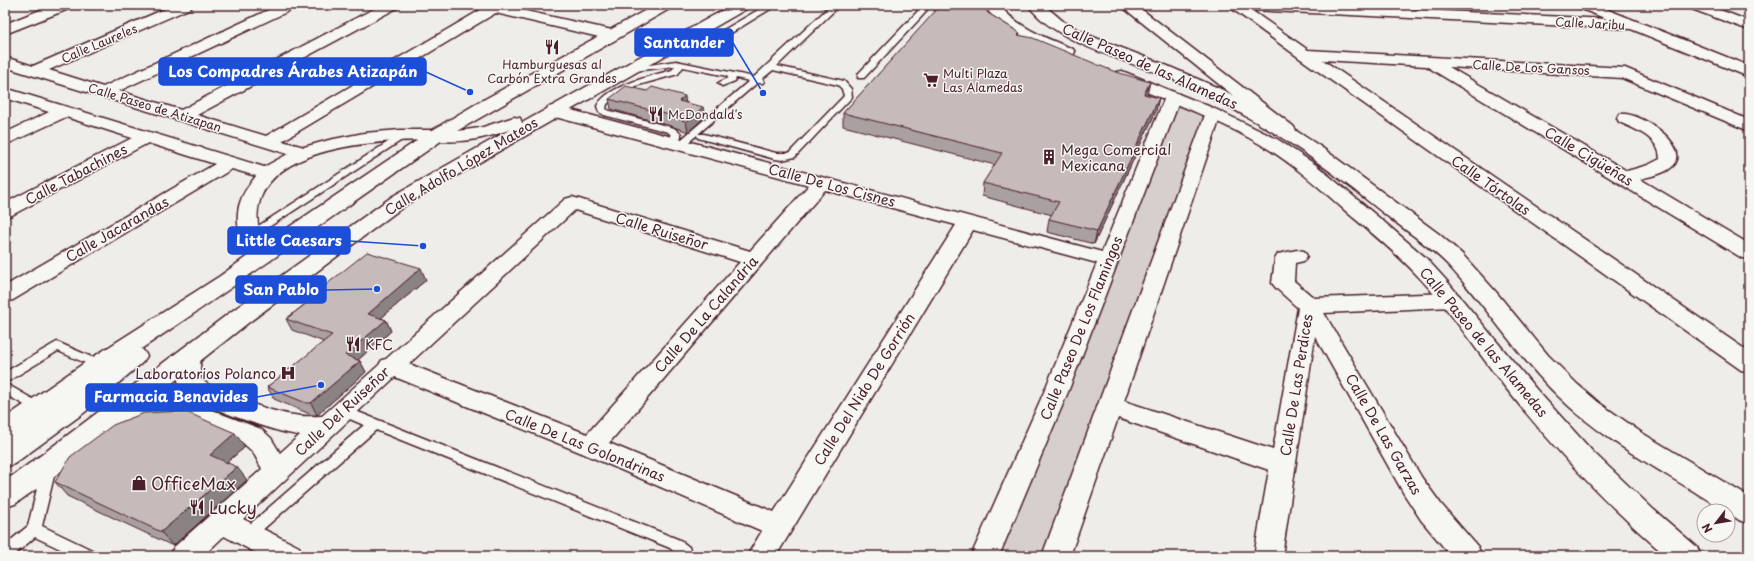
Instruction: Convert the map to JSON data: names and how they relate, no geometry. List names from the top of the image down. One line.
{"streets":{"street":["Calle Jaribu","Calle Laureles","Calle Paseo de las Alamedas","Calle De Los Gansos","Calle Paseo de Atizapan","Calle Cigüeñas","Calle Adolfo López Mateos","Calle Tabachines","Calle De Los Cisnes","Calle Tórtolas","Calle Jacarandas","Calle Ruiseñor","Calle De La Calandria","Calle Paseo De Los Flamingos","Calle De Las Perdices","Calle Del Nido De Gorrión","Calle Del Ruiseñor","Calle De Las Garzas","Calle De Las Golondrinas"]},"crossings":[["Calle Jaribu","Calle Tórtolas"],["Calle Laureles","Calle Paseo de Atizapan"],["Calle Paseo de las Alamedas","Calle Paseo De Los Flamingos"],["Calle Paseo de las Alamedas","Calle De Las Perdices"],["Calle De Los Gansos","Calle Cigüeñas"],["Calle De Los Gansos","Calle Tórtolas"],["Calle Adolfo López Mateos","Calle De Los Cisnes"],["Calle De Los Cisnes","Calle De La Calandria"],["Calle De Los Cisnes","Calle Paseo De Los Flamingos"],["Calle De Los Cisnes","Calle Del Nido De Gorrión"],["Calle Ruiseñor","Calle De La Calandria"],["Calle Ruiseñor","Calle Del Ruiseñor"],["Calle De La Calandria","Calle De Las Golondrinas"],["Calle De Las Perdices","Calle De Las Garzas"],["Calle Del Nido De Gorrión","Calle De Las Golondrinas"],["Calle Del Ruiseñor","Calle De Las Golondrinas"]],"places":{"restaurant":["Hamburguesas al Carbón Extra Grandes","McDondald's","KFC","Lucky"],"supermarket":["Multi Plaza Las Alamedas"],"other":["Los Compadres Árabes Atizapán","Santander","Little Caesars","San Pablo","Farmacia Benavides"],"building":["Mega Comercial Mexicana"],"hospital":["Laboratorios Polanco"],"shop":["OfficeMax"]},"north":"bottom left"}
